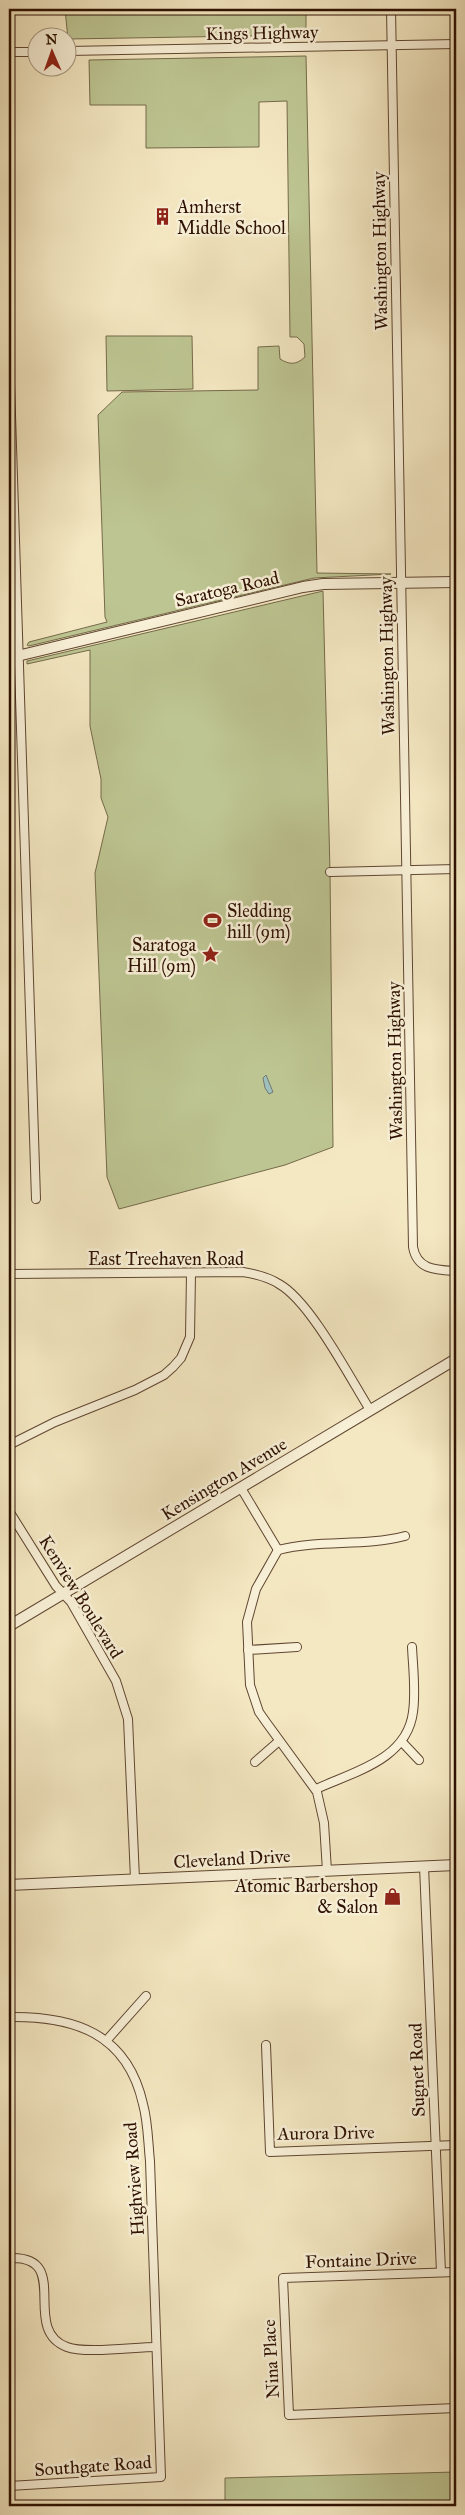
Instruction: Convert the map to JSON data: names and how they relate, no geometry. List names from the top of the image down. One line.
{"streets":{"street":["Kings Highway","Washington Highway","Saratoga Road","East Treehaven Road","Kensington Avenue","Kenview Boulevard","Cleveland Drive","Sugnet Road","Aurora Drive","Highview Road","Fontaine Drive","Nina Place","Southgate Road"]},"crossings":[["Kings Highway","Washington Highway"],["Washington Highway","Saratoga Road"],["East Treehaven Road","Kensington Avenue"],["Kensington Avenue","Kenview Boulevard"],["Kenview Boulevard","Cleveland Drive"],["Cleveland Drive","Sugnet Road"],["Sugnet Road","Aurora Drive"],["Sugnet Road","Fontaine Drive"],["Highview Road","Southgate Road"],["Fontaine Drive","Nina Place"]],"places":{"building":["Amherst Middle School"],"sports":["Sledding hill (9m)"],"place":["Saratoga Hill (9m)"],"shop":["Atomic Barbershop & Salon"]},"north":"top"}
